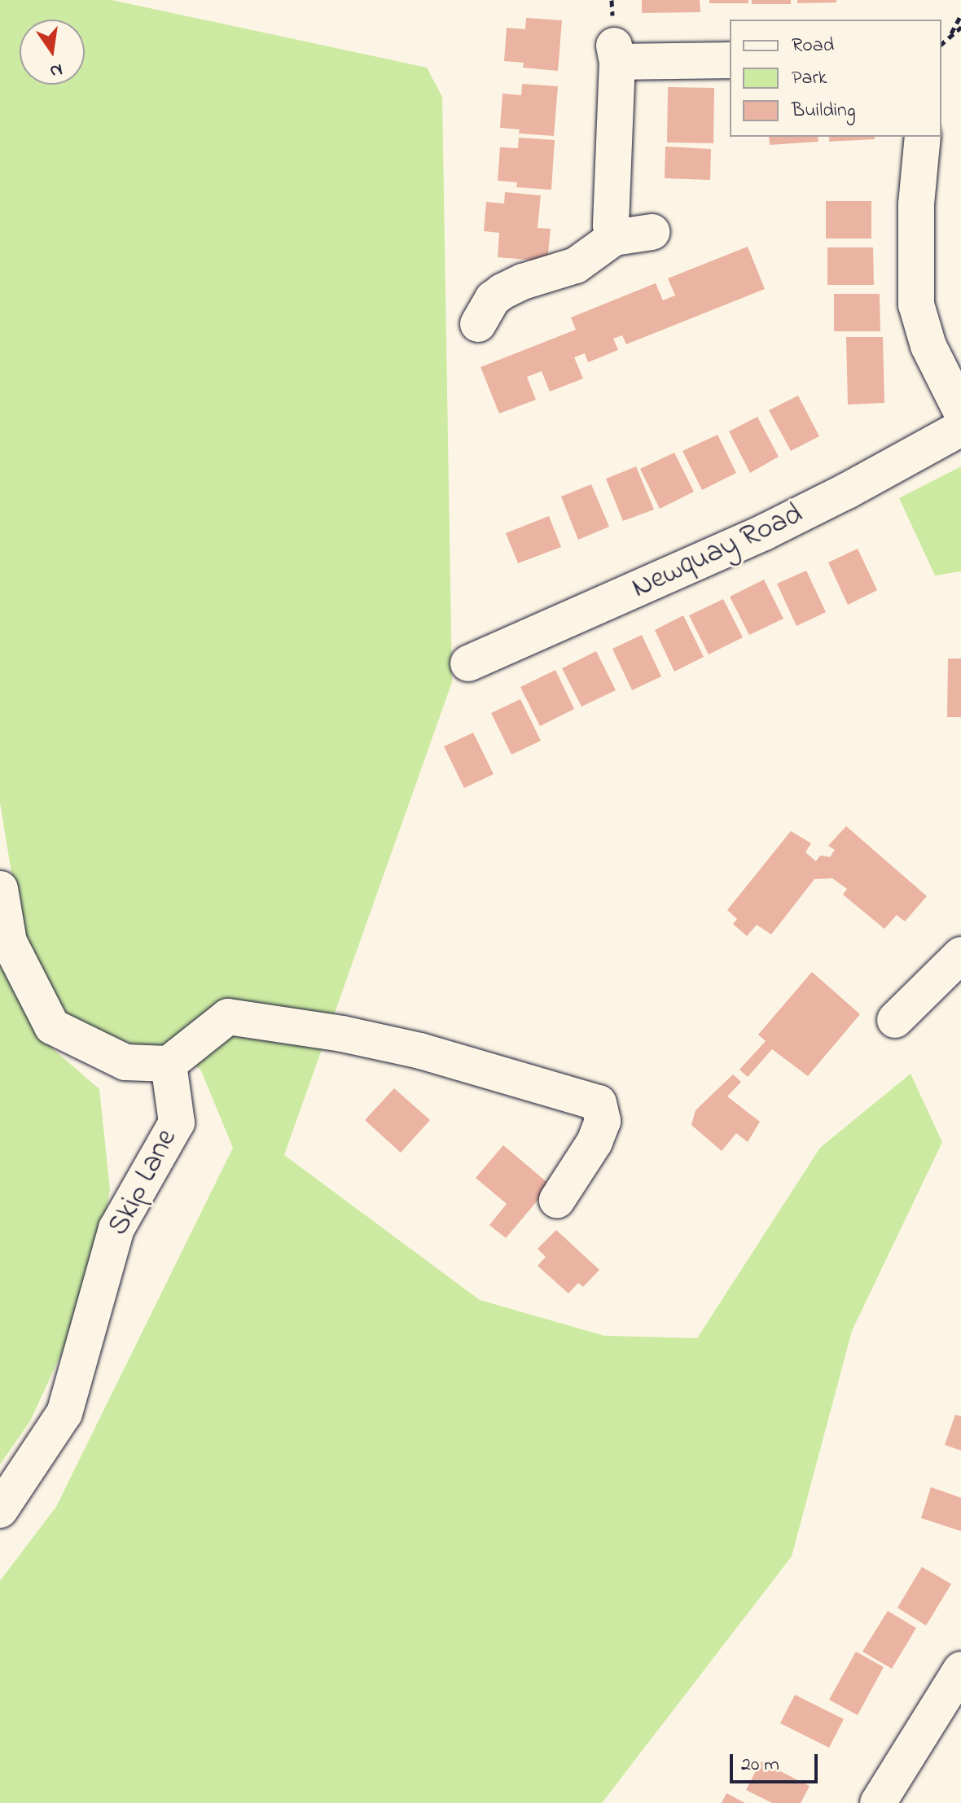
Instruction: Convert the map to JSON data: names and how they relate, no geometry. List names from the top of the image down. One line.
{"streets":{"street":["Newquay Road","Skip Lane"]},"legend":["Road","Park","Building"],"scale_bar":"20 m","north":"bottom"}
